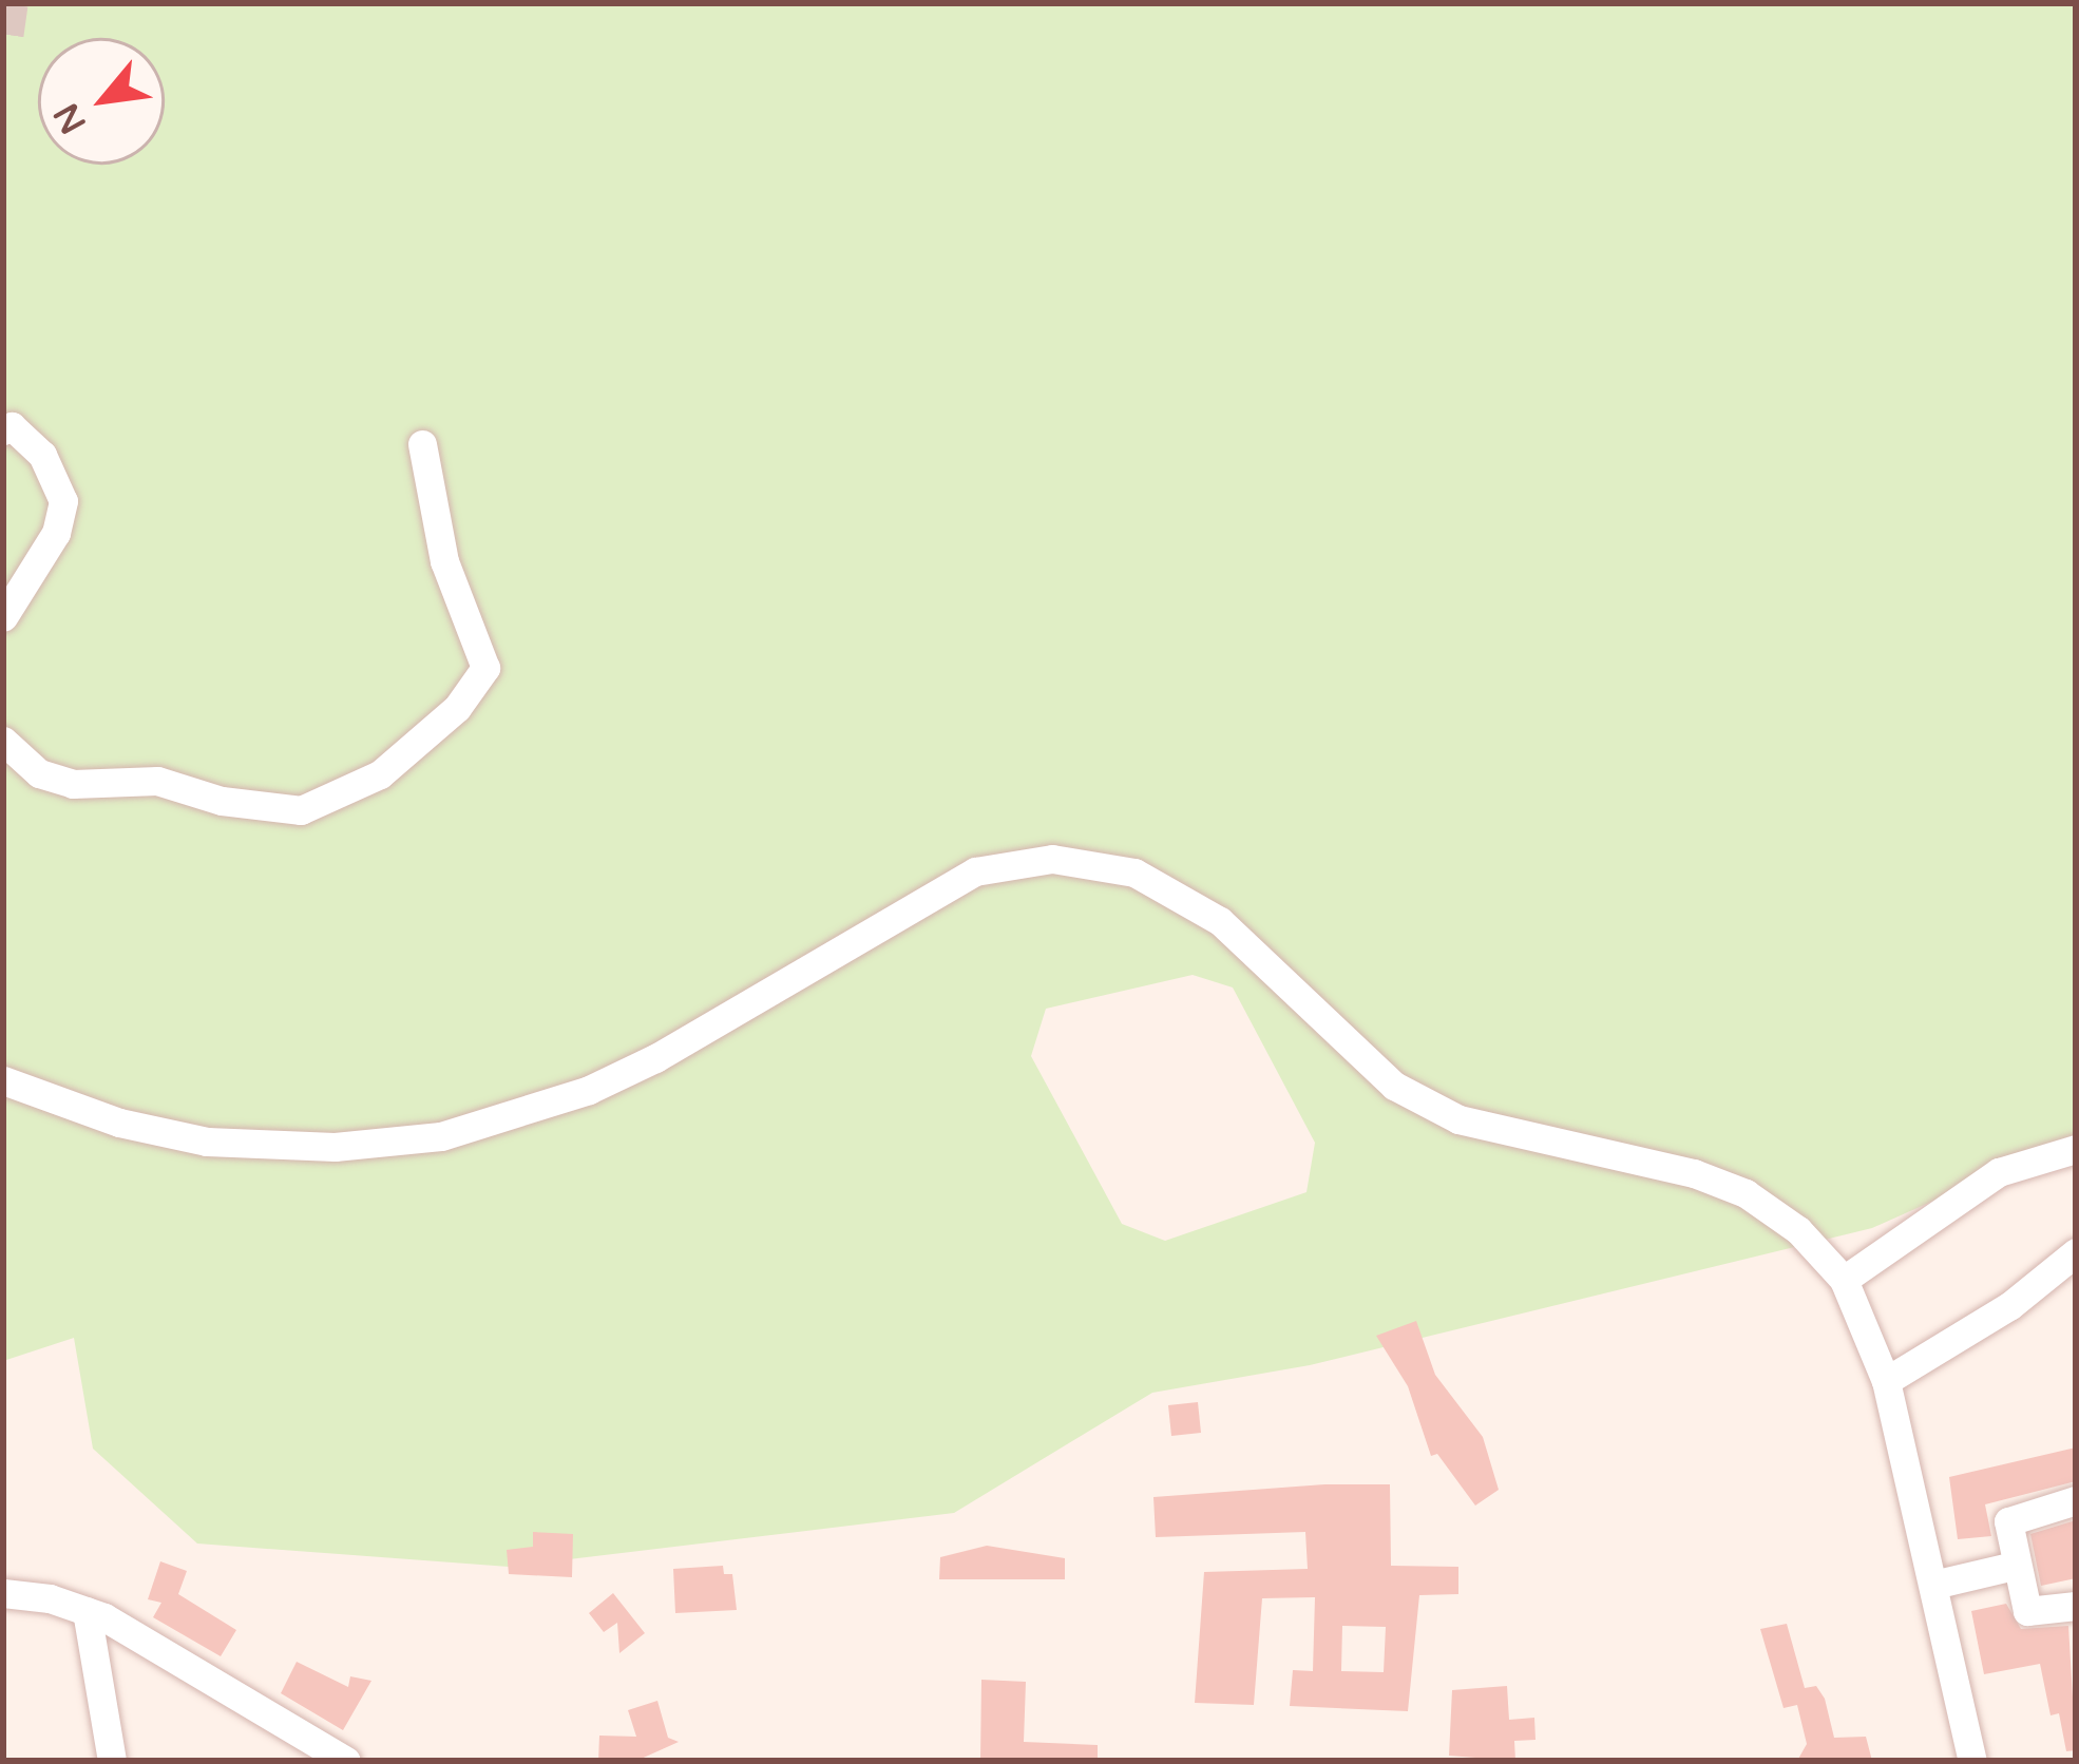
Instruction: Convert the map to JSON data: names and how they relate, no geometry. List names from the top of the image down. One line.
{"north":"bottom left"}
